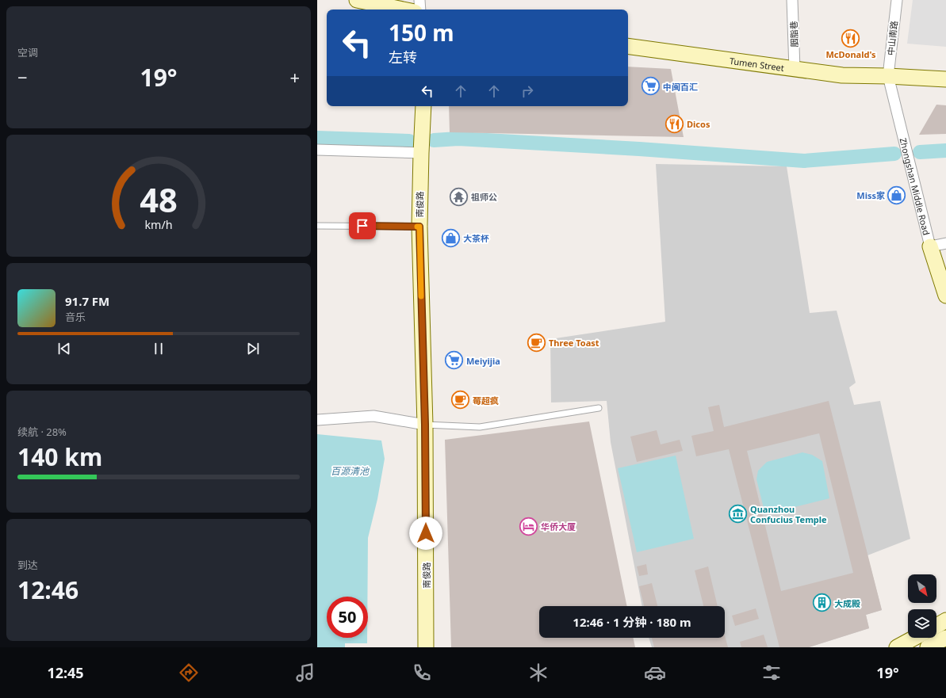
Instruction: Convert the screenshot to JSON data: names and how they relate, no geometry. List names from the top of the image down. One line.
{"streets":{"main road":["Tumen Street","Zhongshan Middle Road","南俊路"],"street":["胭脂巷","中山南路"]},"crossings":[["胭脂巷","Tumen Street"],["中山南路","Tumen Street"],["中山南路","Zhongshan Middle Road"],["Tumen Street","Zhongshan Middle Road"]],"water":["百源清池"],"places":{"restaurant":["McDonald's","Dicos"],"supermarket":["中闽百汇","Meiyijia"],"shop":["Miss家","大茶杯"],"temple":["祖师公"],"cafe":["Three Toast","莓超疯"],"museum":["Quanzhou Confucius Temple"],"hotel":["华侨大厦"],"building":["大成殿"]},"north":"bottom right","page":{"tile":["空调",["续航 · 28%","140 km"],["到达","12:46"]],"turn":["150 m","左转"],"heat":["−","19°","+"],"song":["91.7 FM","音乐"],"limit":"50","trip":"12:46 · 1 分钟 · 180 m","tabs":["12:45","19°"],"gauge":["48","km/h"]}}
